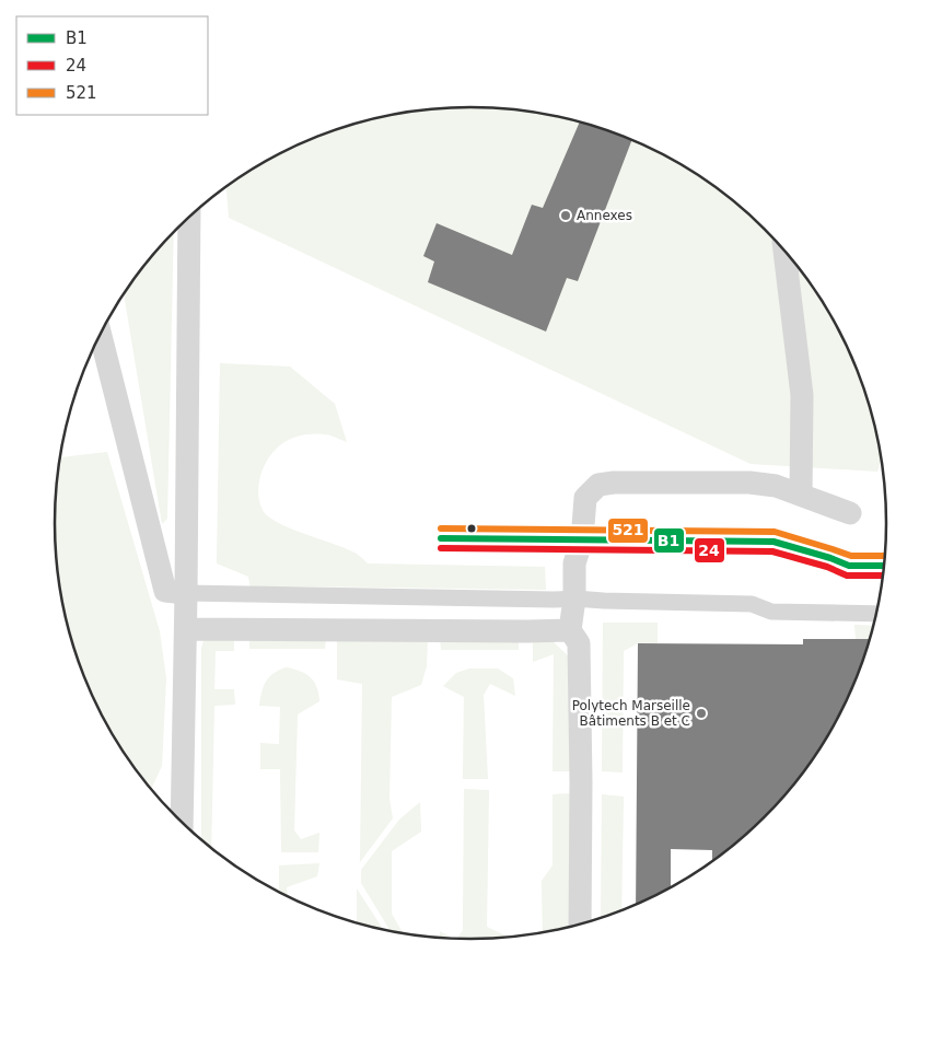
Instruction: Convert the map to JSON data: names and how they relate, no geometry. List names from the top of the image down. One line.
{"places":["Annexes","Polytech Marseille Bâtiments B et C"],"lines":["transit line 521","transit line B1","transit line 24"],"legend":["B1","24","521"]}
